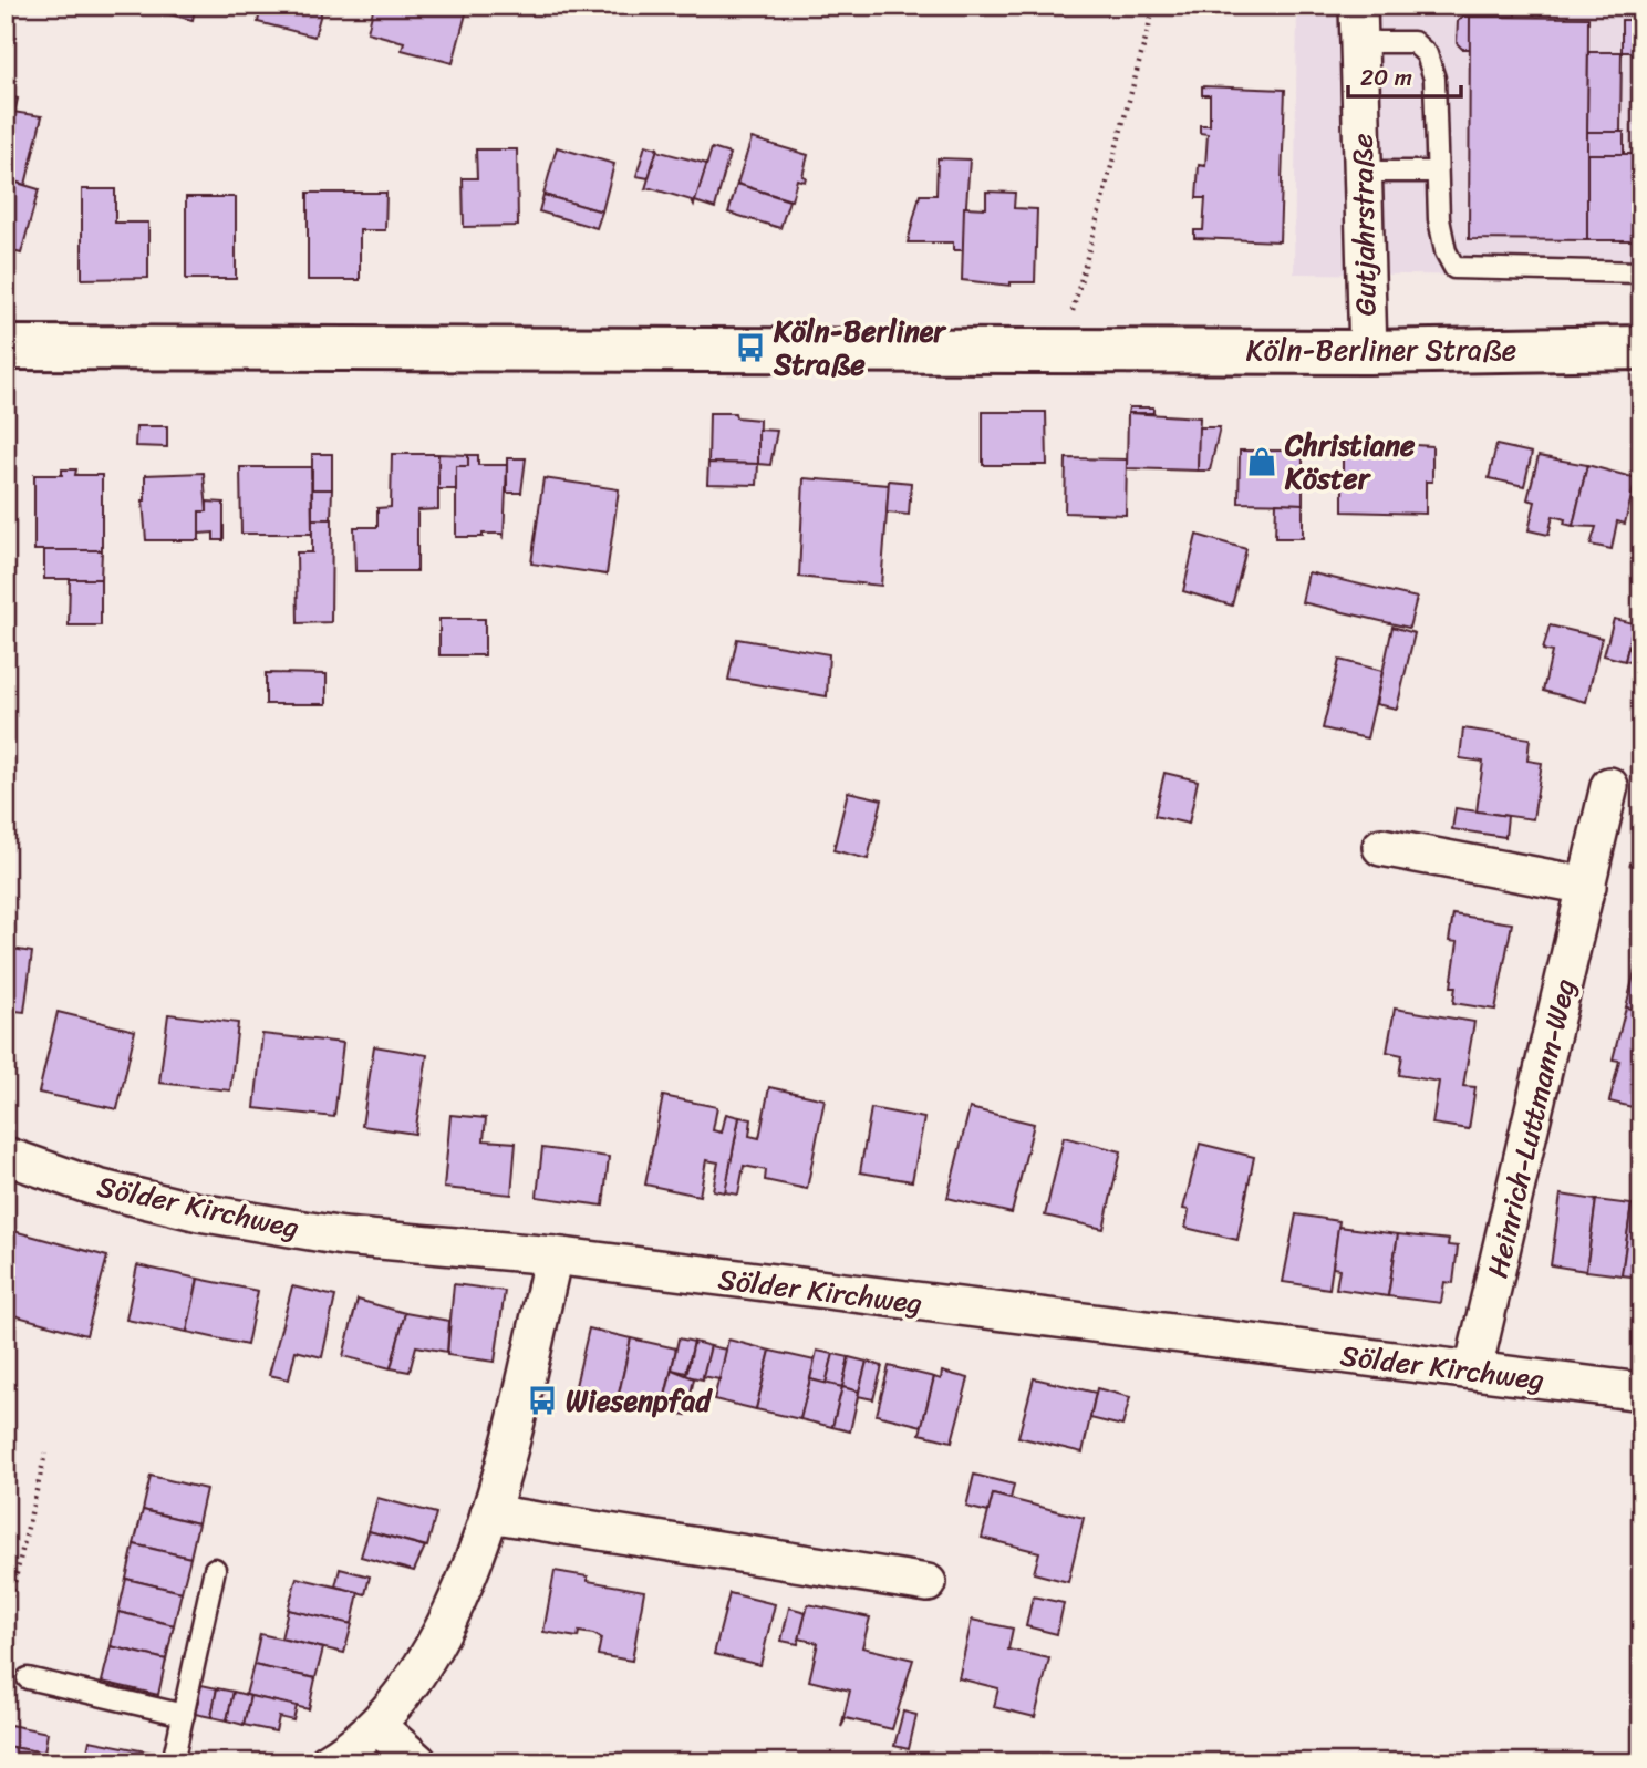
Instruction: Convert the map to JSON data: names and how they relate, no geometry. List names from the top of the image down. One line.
{"streets":{"main road":["Köln-Berliner Straße"],"street":["Gutjahrstraße","Heinrich-Luttmann-Weg","Sölder Kirchweg"]},"crossings":[["Gutjahrstraße","Köln-Berliner Straße"],["Heinrich-Luttmann-Weg","Sölder Kirchweg"]],"places":{"bus stop":["Köln-Berliner Straße","Wiesenpfad"],"shop":["Christiane Köster"]},"scale_bar":"20 m"}
